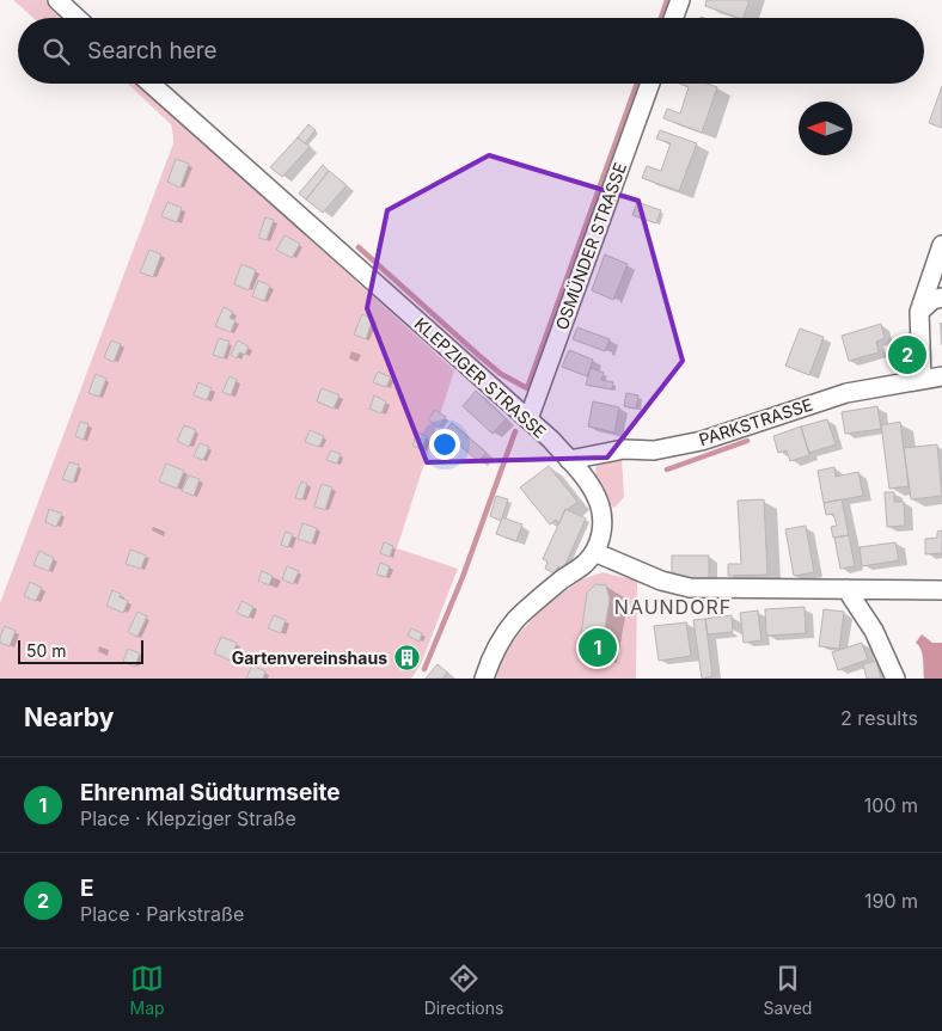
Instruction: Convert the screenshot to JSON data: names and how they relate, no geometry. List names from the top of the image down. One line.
{"streets":{"street":["OSMÜNDER STRASSE","KLEPZIGER STRASSE","PARKSTRASSE"]},"crossings":[["OSMÜNDER STRASSE","KLEPZIGER STRASSE"],["KLEPZIGER STRASSE","PARKSTRASSE"]],"districts":["NAUNDORF"],"places":{"building":["Gartenvereinshaus"]},"scale_bar":"50 m","north":"left","page":{"search":"Search here","pins":["2","1"],"scale":"50 m","heading":["Nearby","2 results"],"list":[{"mark":"1","name":"Ehrenmal Südturmseite","note":"Place · Klepziger Straße","value":"100 m"},{"mark":"2","name":"E","note":"Place · Parkstraße","value":"190 m"}],"nav":["Map","Directions","Saved"]}}
